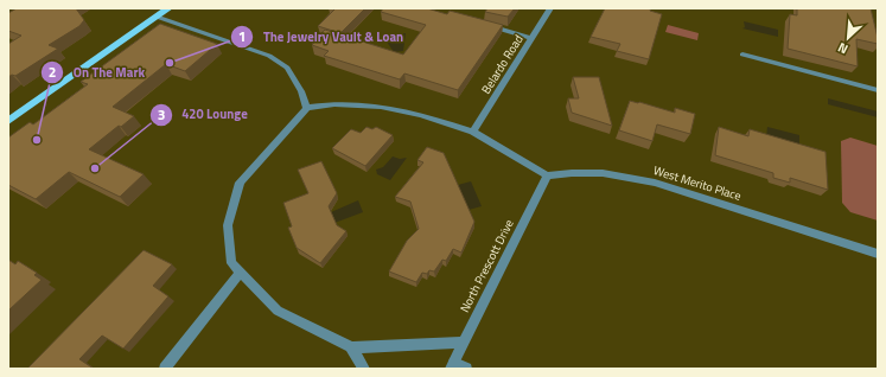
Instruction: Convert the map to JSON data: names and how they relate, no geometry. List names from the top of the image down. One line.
{"streets":{"street":["Belardo Road","West Merito Place","North Prescott Drive"]},"crossings":[["West Merito Place","North Prescott Drive"]],"places":["The Jewelry Vault & Loan","On The Mark","420 Lounge"],"north":"bottom left"}
